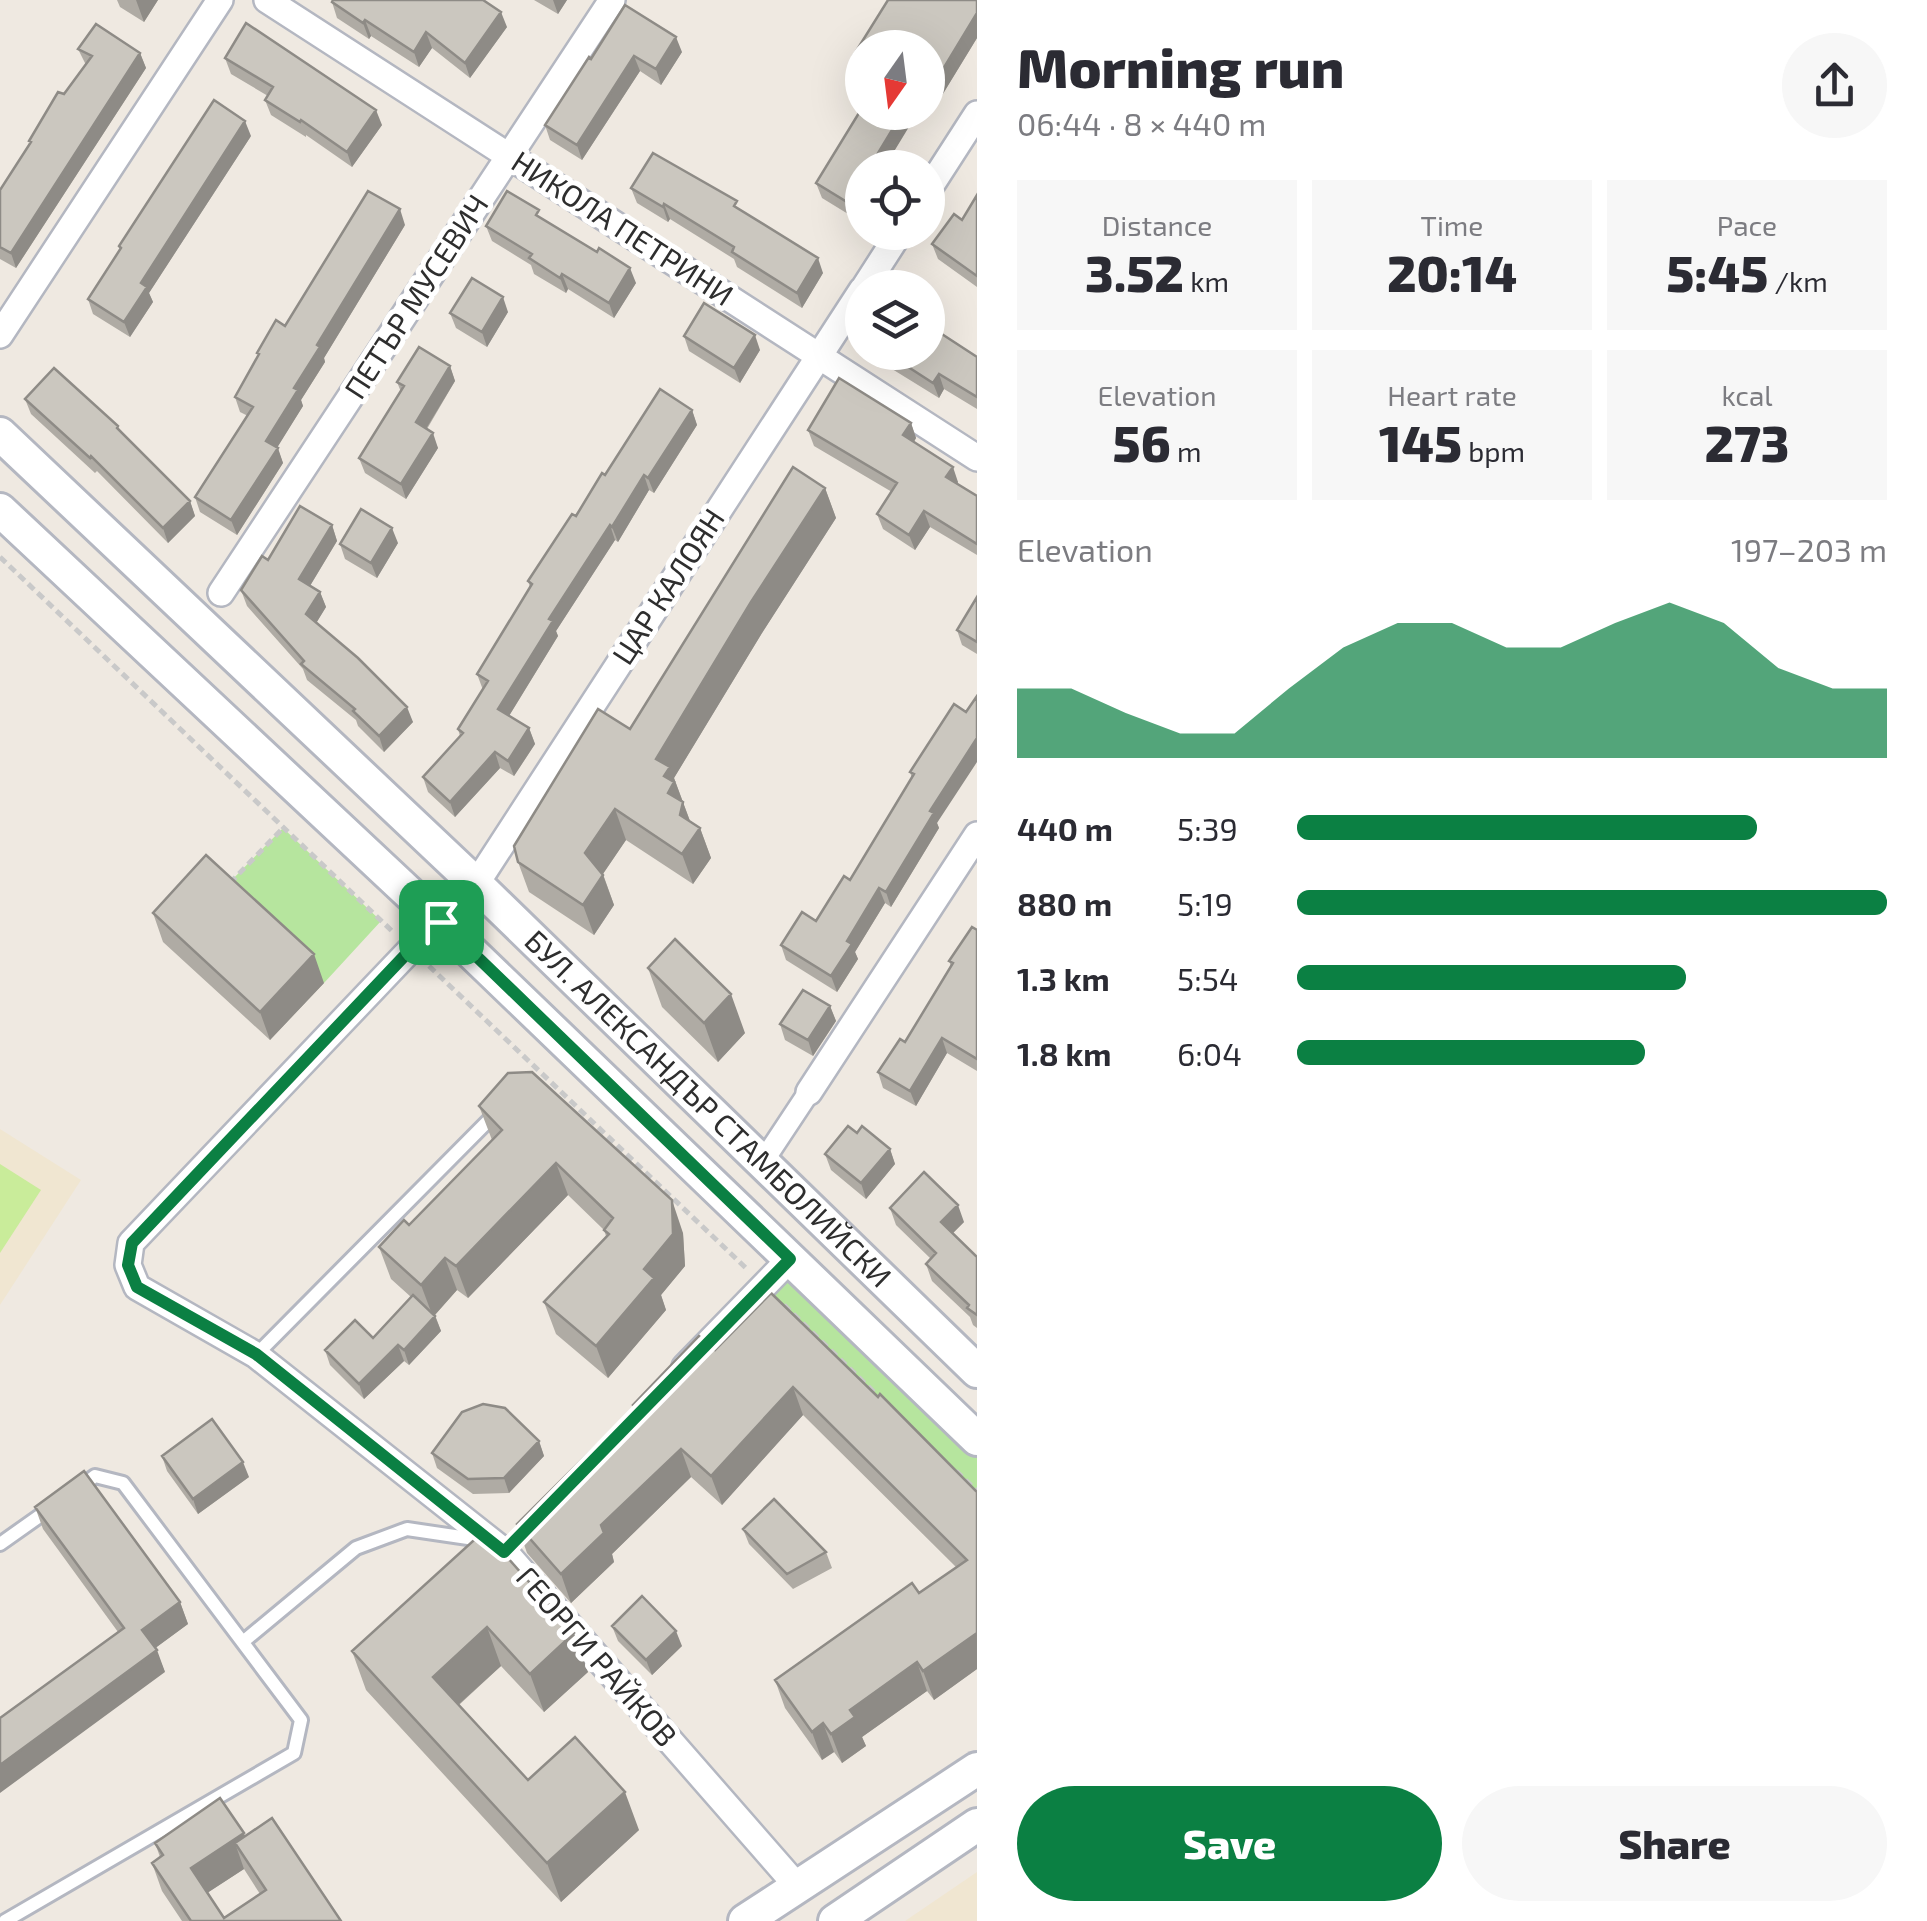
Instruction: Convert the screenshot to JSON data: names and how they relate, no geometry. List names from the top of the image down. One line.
{"streets":{"street":["НИКОЛА ПЕТРИНИ","ПЕТЪР МУСЕВИЧ","ЦАР КАЛОЯН","БУЛ. АЛЕКСАНДЪР СТАМБОЛИЙСКИ","ГЕОРГИ РАЙКОВ"]},"crossings":[["НИКОЛА ПЕТРИНИ","ПЕТЪР МУСЕВИЧ"],["НИКОЛА ПЕТРИНИ","ЦАР КАЛОЯН"],["ЦАР КАЛОЯН","БУЛ. АЛЕКСАНДЪР СТАМБОЛИЙСКИ"],["ЦАР КАЛОЯН","ГЕОРГИ РАЙКОВ"],["БУЛ. АЛЕКСАНДЪР СТАМБОЛИЙСКИ","ГЕОРГИ РАЙКОВ"]],"north":"bottom","page":{"heading":["Morning run","06:44 · 8 × 440 m"],"stats":[["Distance","3.52 km"],["Time","20:14"],["Pace","5:45 /km"],["Elevation","56 m"],["Heart rate","145 bpm"],["kcal","273"]],"chart":["Elevation","197–203 m"],"list":[{"name":"440 m","note":"5:39"},{"name":"880 m","note":"5:19"},{"name":"1.3 km","note":"5:54"},{"name":"1.8 km","note":"6:04"}],"buttons":["Save","Share"]}}
